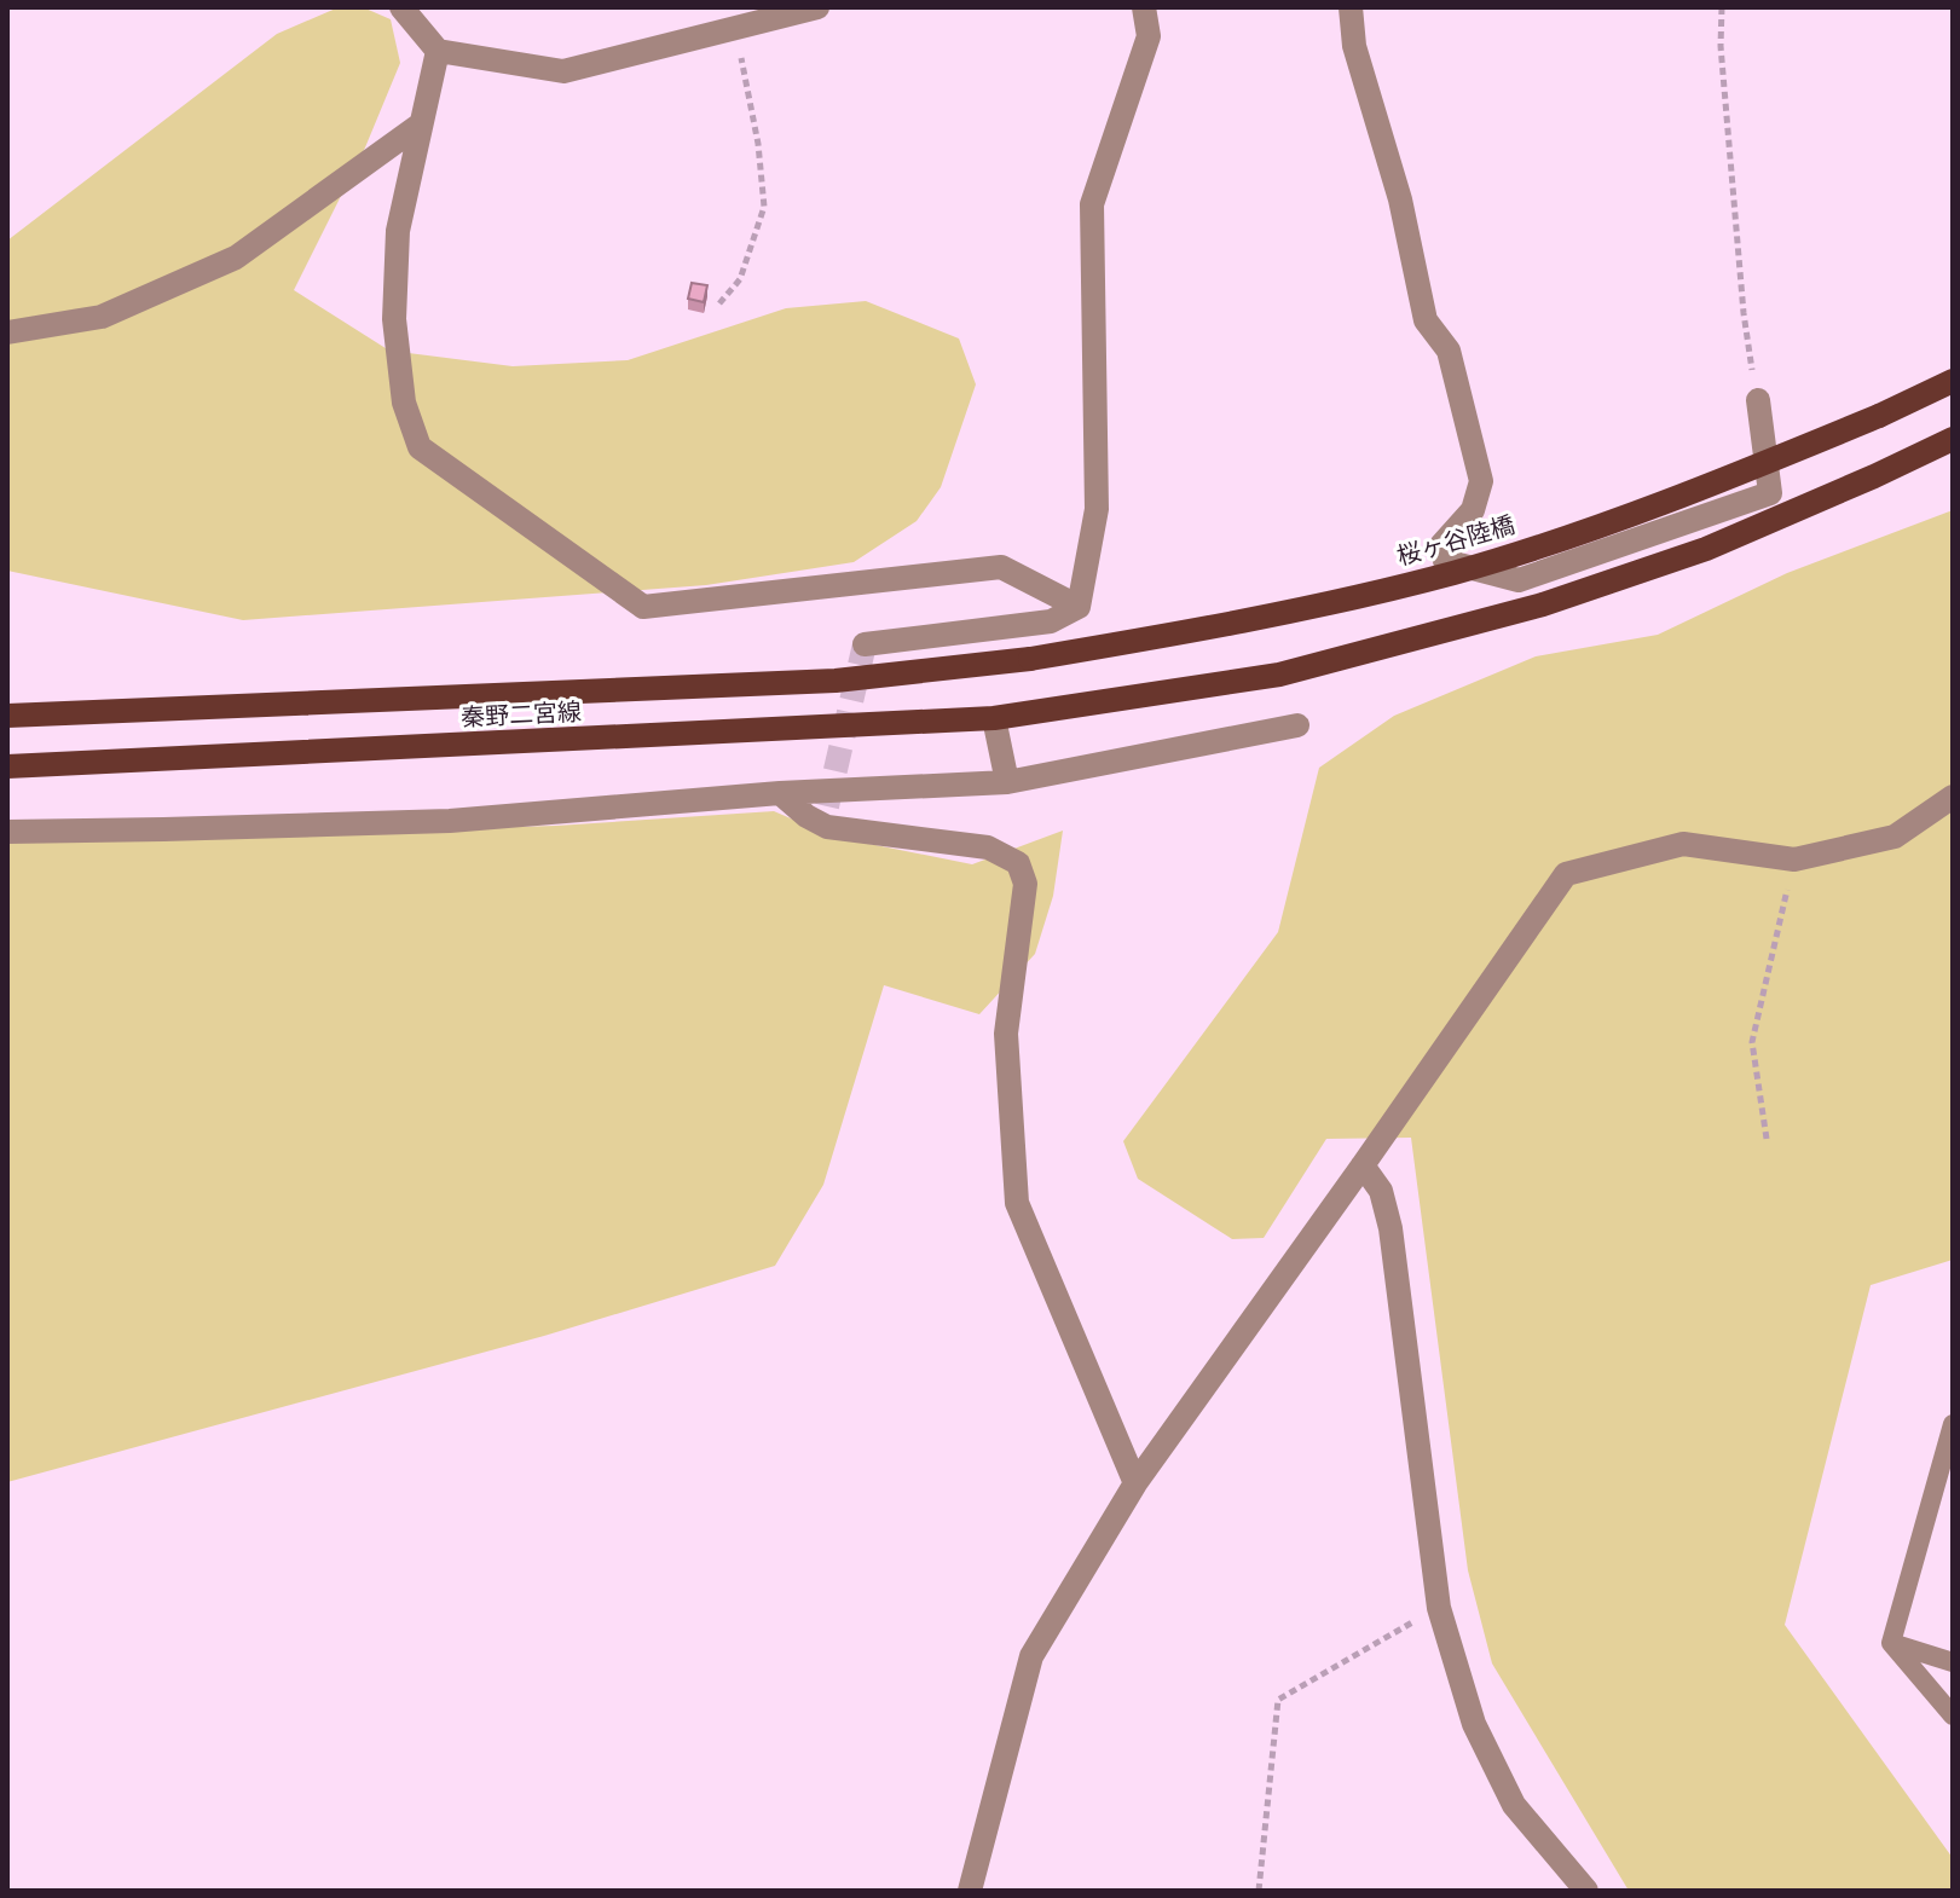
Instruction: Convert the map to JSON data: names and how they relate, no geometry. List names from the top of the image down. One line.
{"streets":{"main road":["桜ヶ谷陸橋","秦野二宮線"]},"crossings":[["桜ヶ谷陸橋","秦野二宮線"]]}
